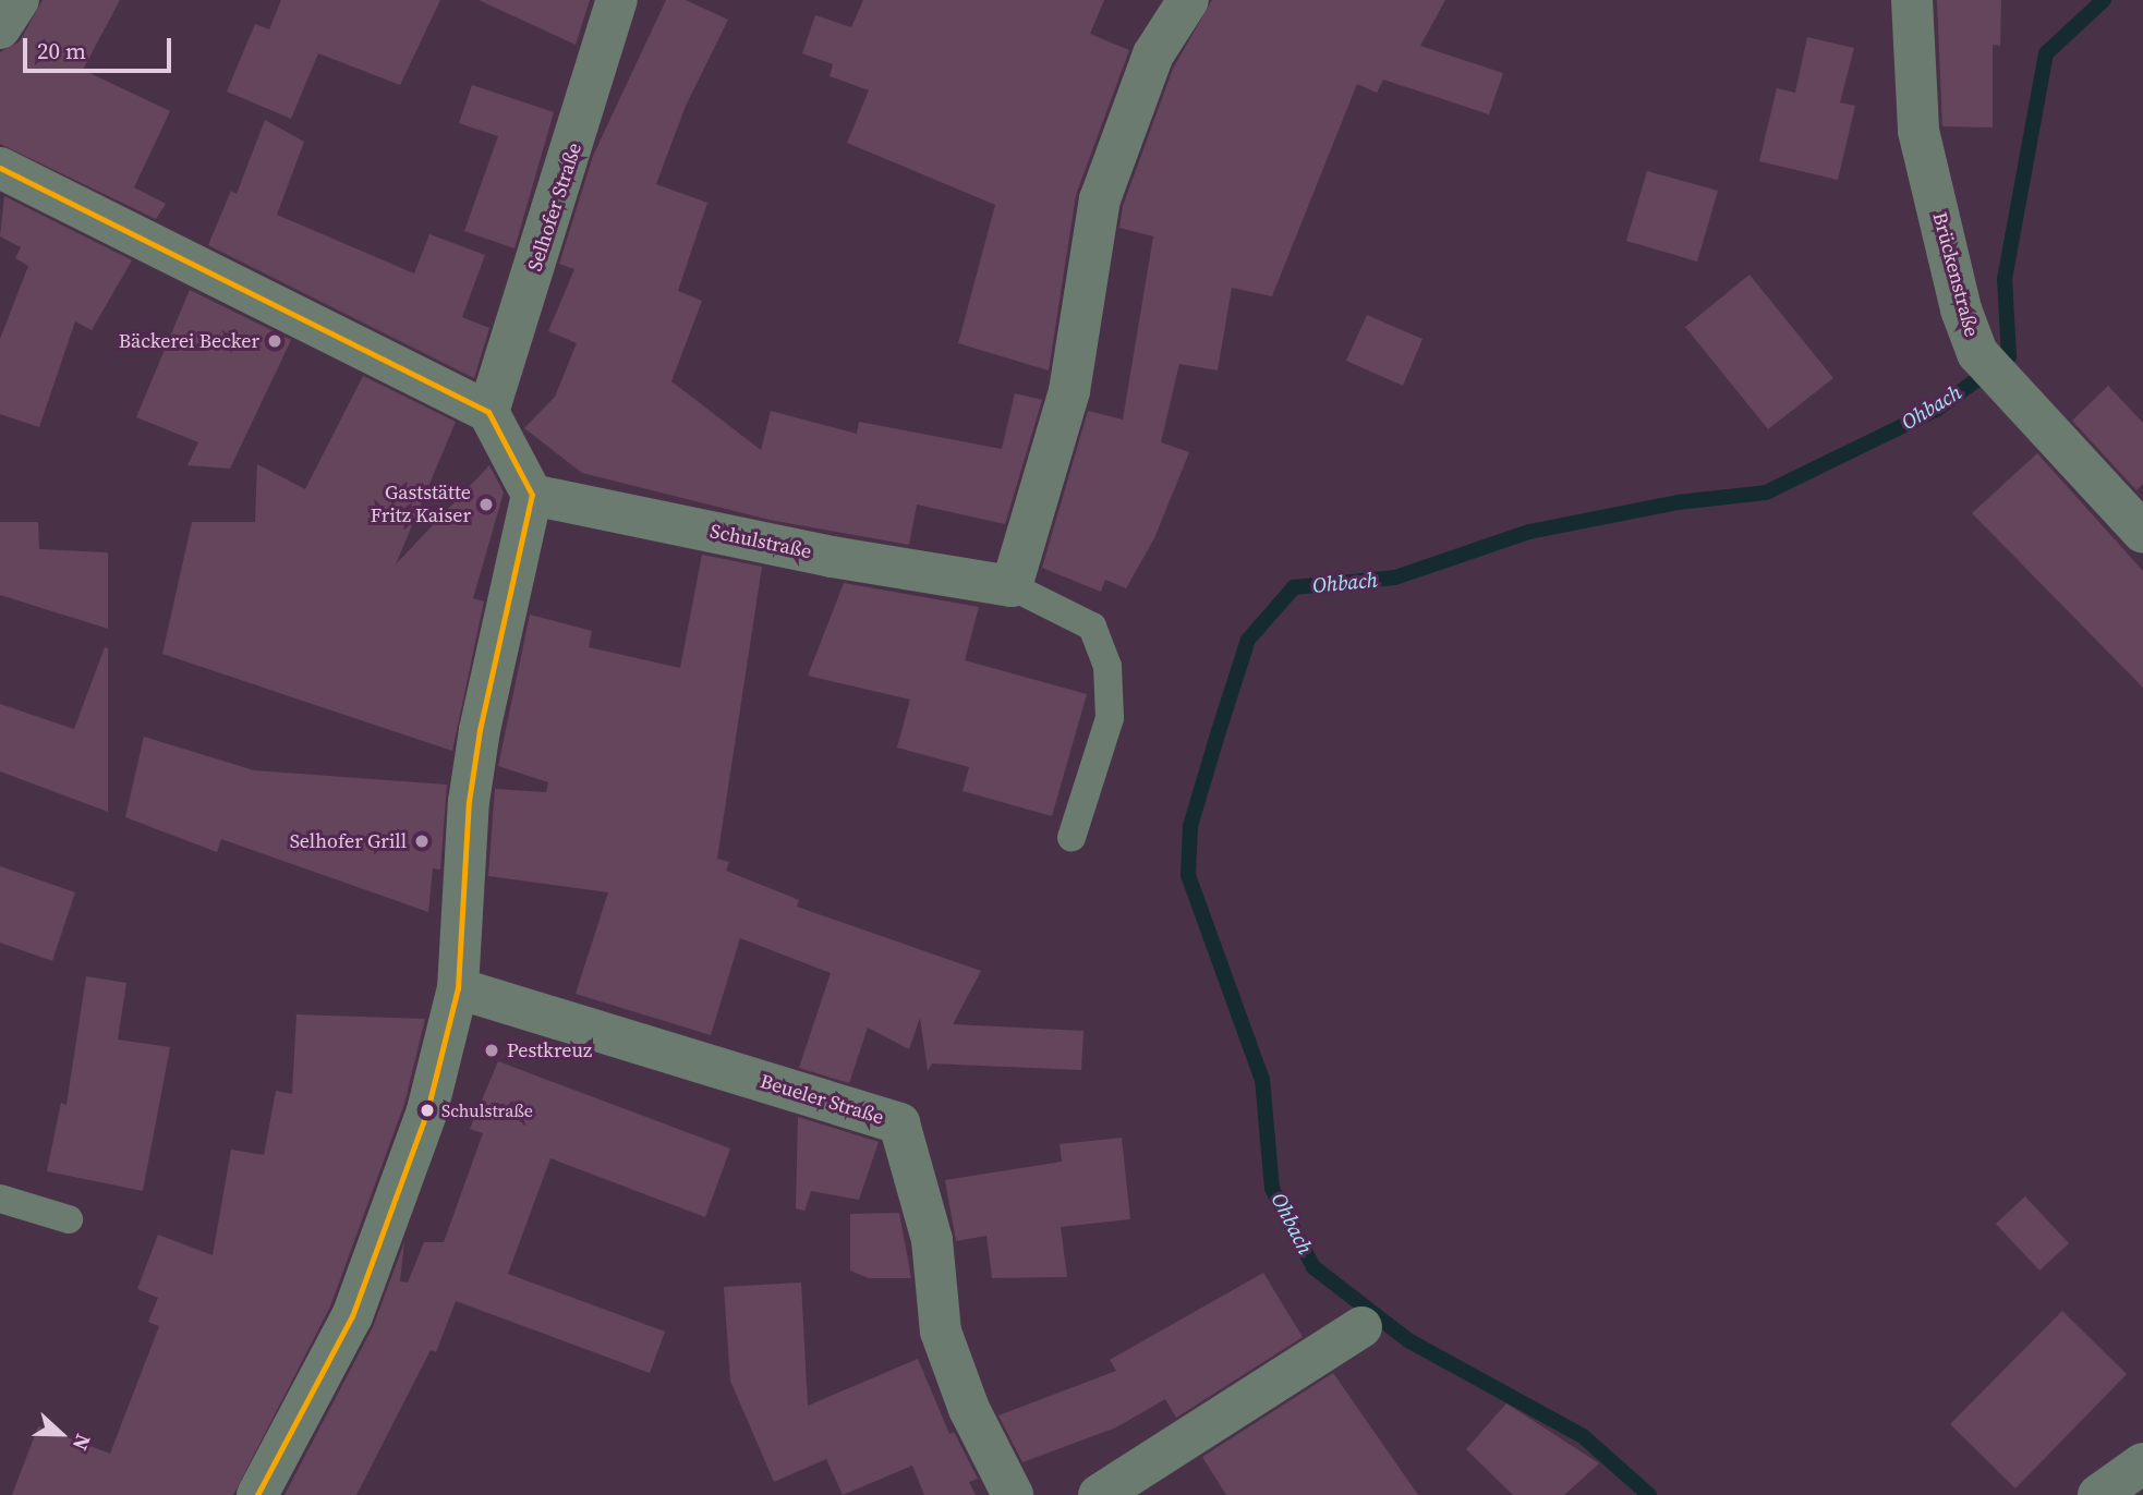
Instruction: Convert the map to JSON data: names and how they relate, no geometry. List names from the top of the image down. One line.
{"streets":{"street":["Selhofer Straße","Brückenstraße","Schulstraße","Beueler Straße"]},"water":["Ohbach"],"places":["Bäckerei Becker","Gaststätte Fritz Kaiser","Selhofer Grill","Pestkreuz","Schulstraße"],"scale_bar":"20 m","north":"right"}
